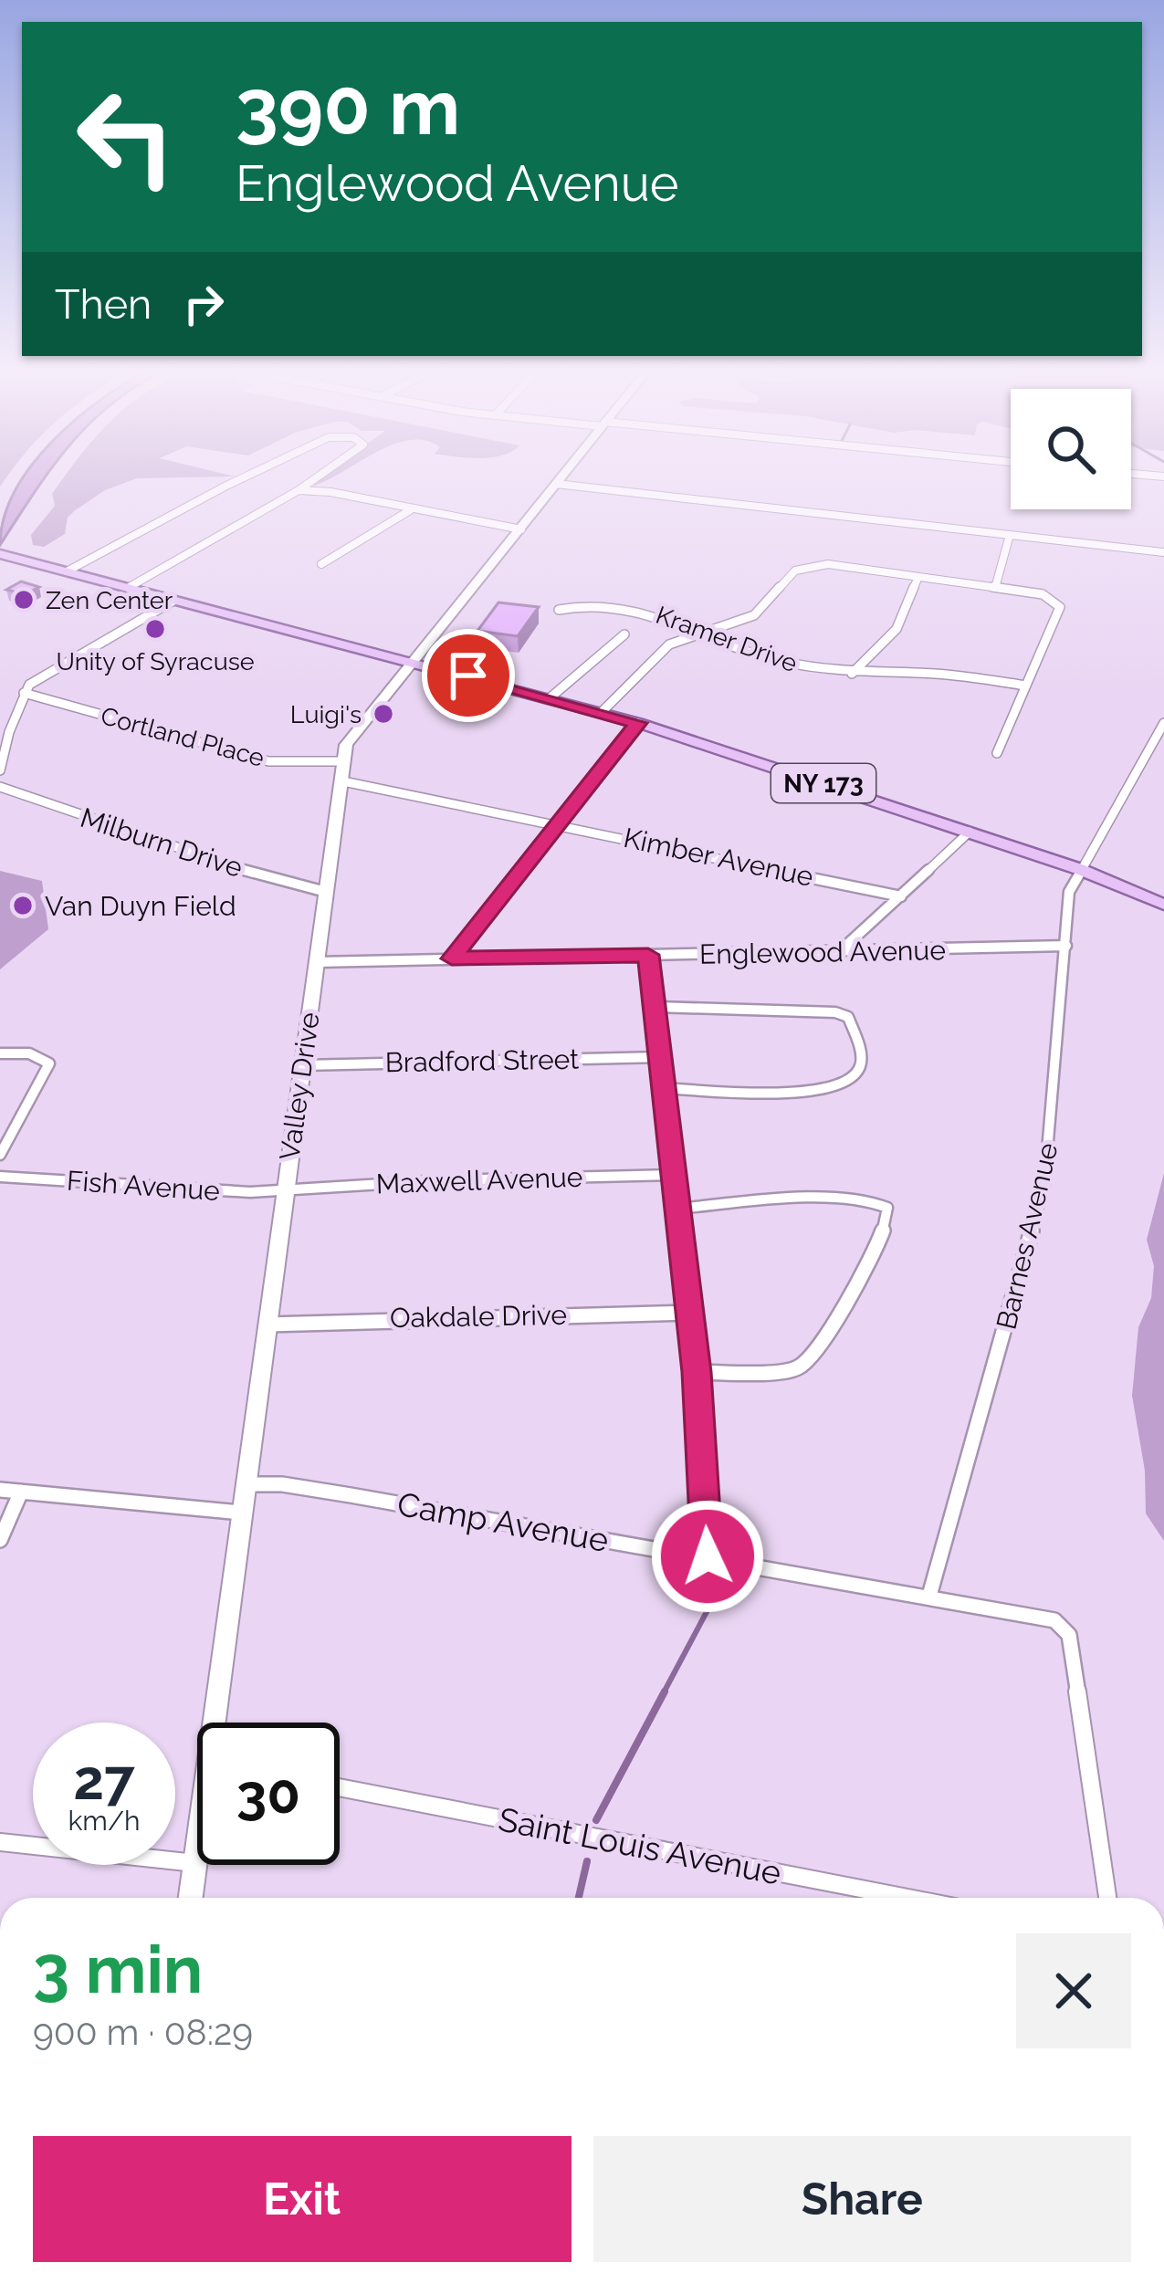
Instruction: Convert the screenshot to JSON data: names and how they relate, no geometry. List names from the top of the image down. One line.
{"streets":{"main road":["NY 173","Valley Drive"],"street":["Kramer Drive","Cortland Place","Milburn Drive","Kimber Avenue","Englewood Avenue","Bradford Street","Maxwell Avenue","Fish Avenue","Barnes Avenue","Oakdale Drive","Camp Avenue","Saint Louis Avenue"]},"crossings":[["Cortland Place","Kimber Avenue"],["Cortland Place","Valley Drive"],["NY 173","Valley Drive"],["NY 173","Barnes Avenue"],["Milburn Drive","Valley Drive"],["Kimber Avenue","Valley Drive"],["Englewood Avenue","Valley Drive"],["Englewood Avenue","Barnes Avenue"],["Bradford Street","Valley Drive"],["Valley Drive","Maxwell Avenue"],["Valley Drive","Fish Avenue"],["Valley Drive","Oakdale Drive"],["Valley Drive","Camp Avenue"],["Maxwell Avenue","Fish Avenue"],["Barnes Avenue","Camp Avenue"]],"places":["Zen Center","Unity of Syracuse","Luigi's","Van Duyn Field"],"page":{"turn":["390 m","Englewood Avenue"],"then":"Then","speed":"27 km/h","limit":"30","heading":["3 min","900 m · 08:29"],"buttons":["Exit","Share"]}}
